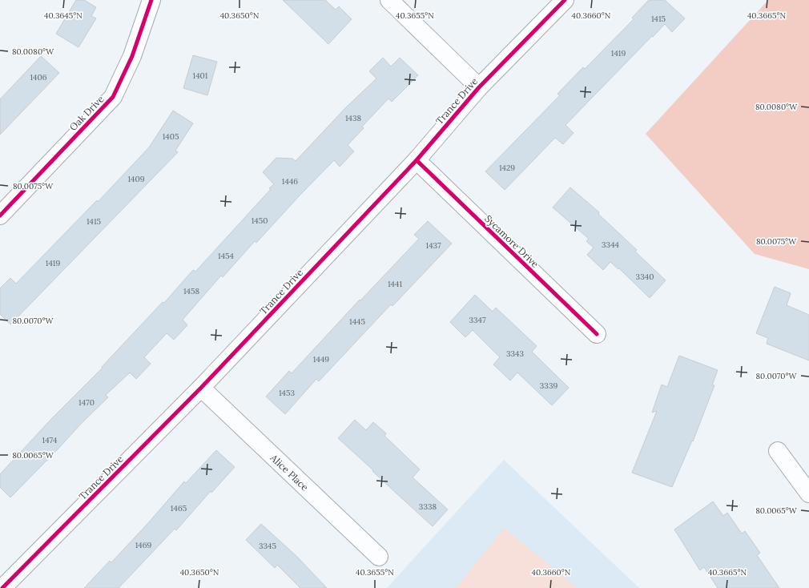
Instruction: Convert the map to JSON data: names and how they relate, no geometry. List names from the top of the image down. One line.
{"streets":{"street":["Trance Drive","Oak Drive","Sycamore Drive","Alice Place"]},"crossings":[["Trance Drive","Sycamore Drive"],["Trance Drive","Alice Place"]],"house_numbers":["1415","1419","1401","1406","1438","1405","1429","1409","1446","1450","1415","3344","1437","1454","1419","3340","1441","1458","3347","1445","3343","1449","3339","1453","1470","1474","3338","1465","1469","3345"],"coordinates":["40.3645°N","40.3650°N","40.3655°N","40.3660°N","40.3665°N","80.0080°W","80.0075°W","80.0070°W","80.0065°W"]}
